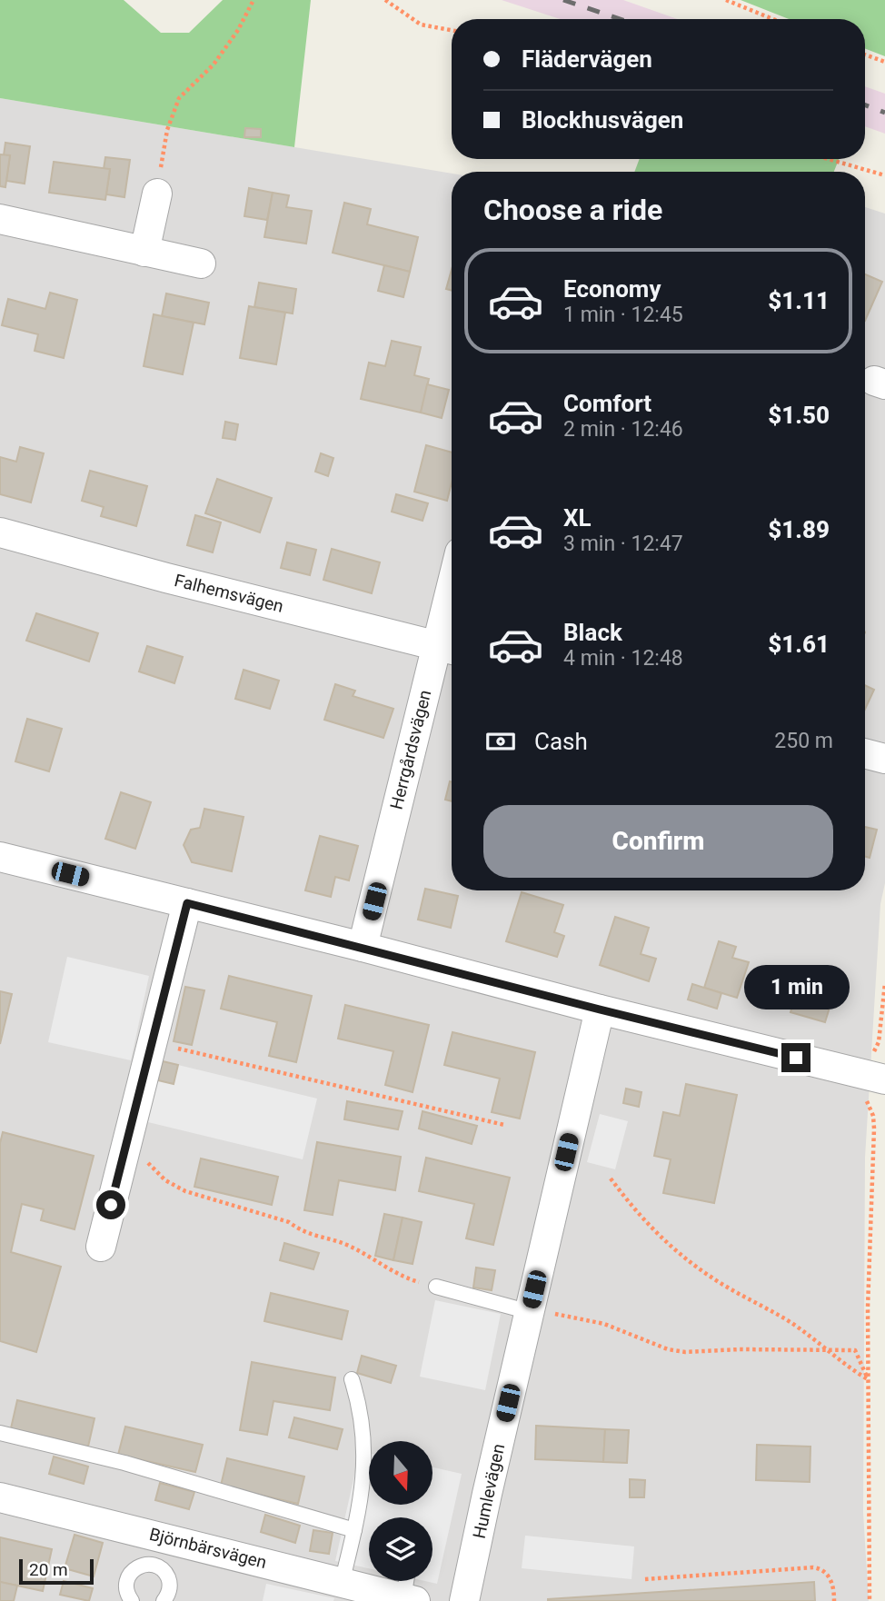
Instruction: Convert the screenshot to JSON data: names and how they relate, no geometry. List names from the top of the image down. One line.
{"streets":{"street":["Falhemsvägen","Herrgårdsvägen","Humlevägen","Björnbärsvägen"]},"crossings":[["Falhemsvägen","Herrgårdsvägen"]],"scale_bar":"20 m","north":"bottom","page":{"banner":["Flädervägen","Blockhusvägen"],"heading":"Choose a ride","list":[{"name":"Economy","note":"1 min · 12:45","value":"$1.11"},{"name":"Comfort","note":"2 min · 12:46","value":"$1.50"},{"name":"XL","note":"3 min · 12:47","value":"$1.89"},{"name":"Black","note":"4 min · 12:48","value":"$1.61"}],"pay":["Cash","250 m"],"buttons":"Confirm","bubble":"1 min","scale":"20 m"}}
